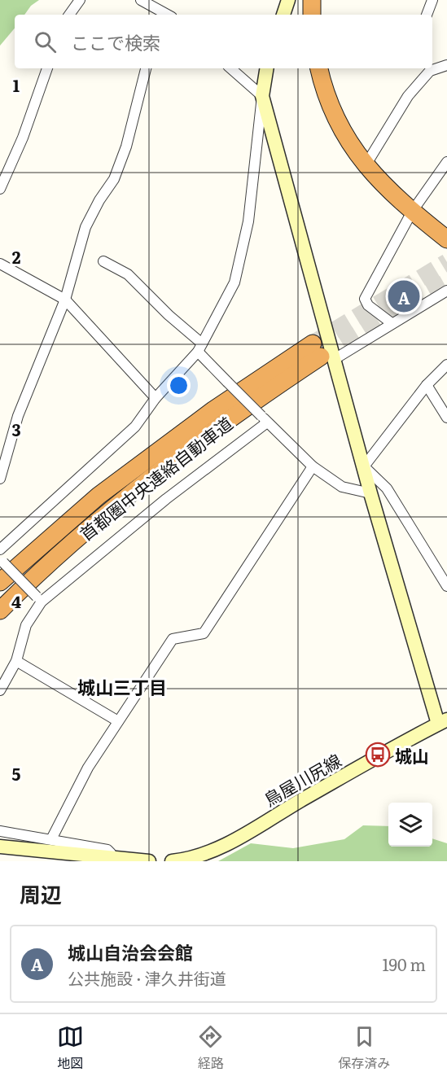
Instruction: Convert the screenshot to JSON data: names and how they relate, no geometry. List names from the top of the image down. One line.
{"streets":{"highway":["首都圏中央連絡自動車道"],"street":["鳥屋川尻線"]},"districts":["城山三丁目"],"places":{"bus stop":["城山"]},"page":{"search":"ここで検索","pins":"A","heading":"周辺","list":[{"mark":"A","name":"城山自治会会館","note":"公共施設 · 津久井街道","value":"190 m"}],"nav":["地図","経路","保存済み"]},"grid":{"rows":["1","2","3","4","5"]}}
